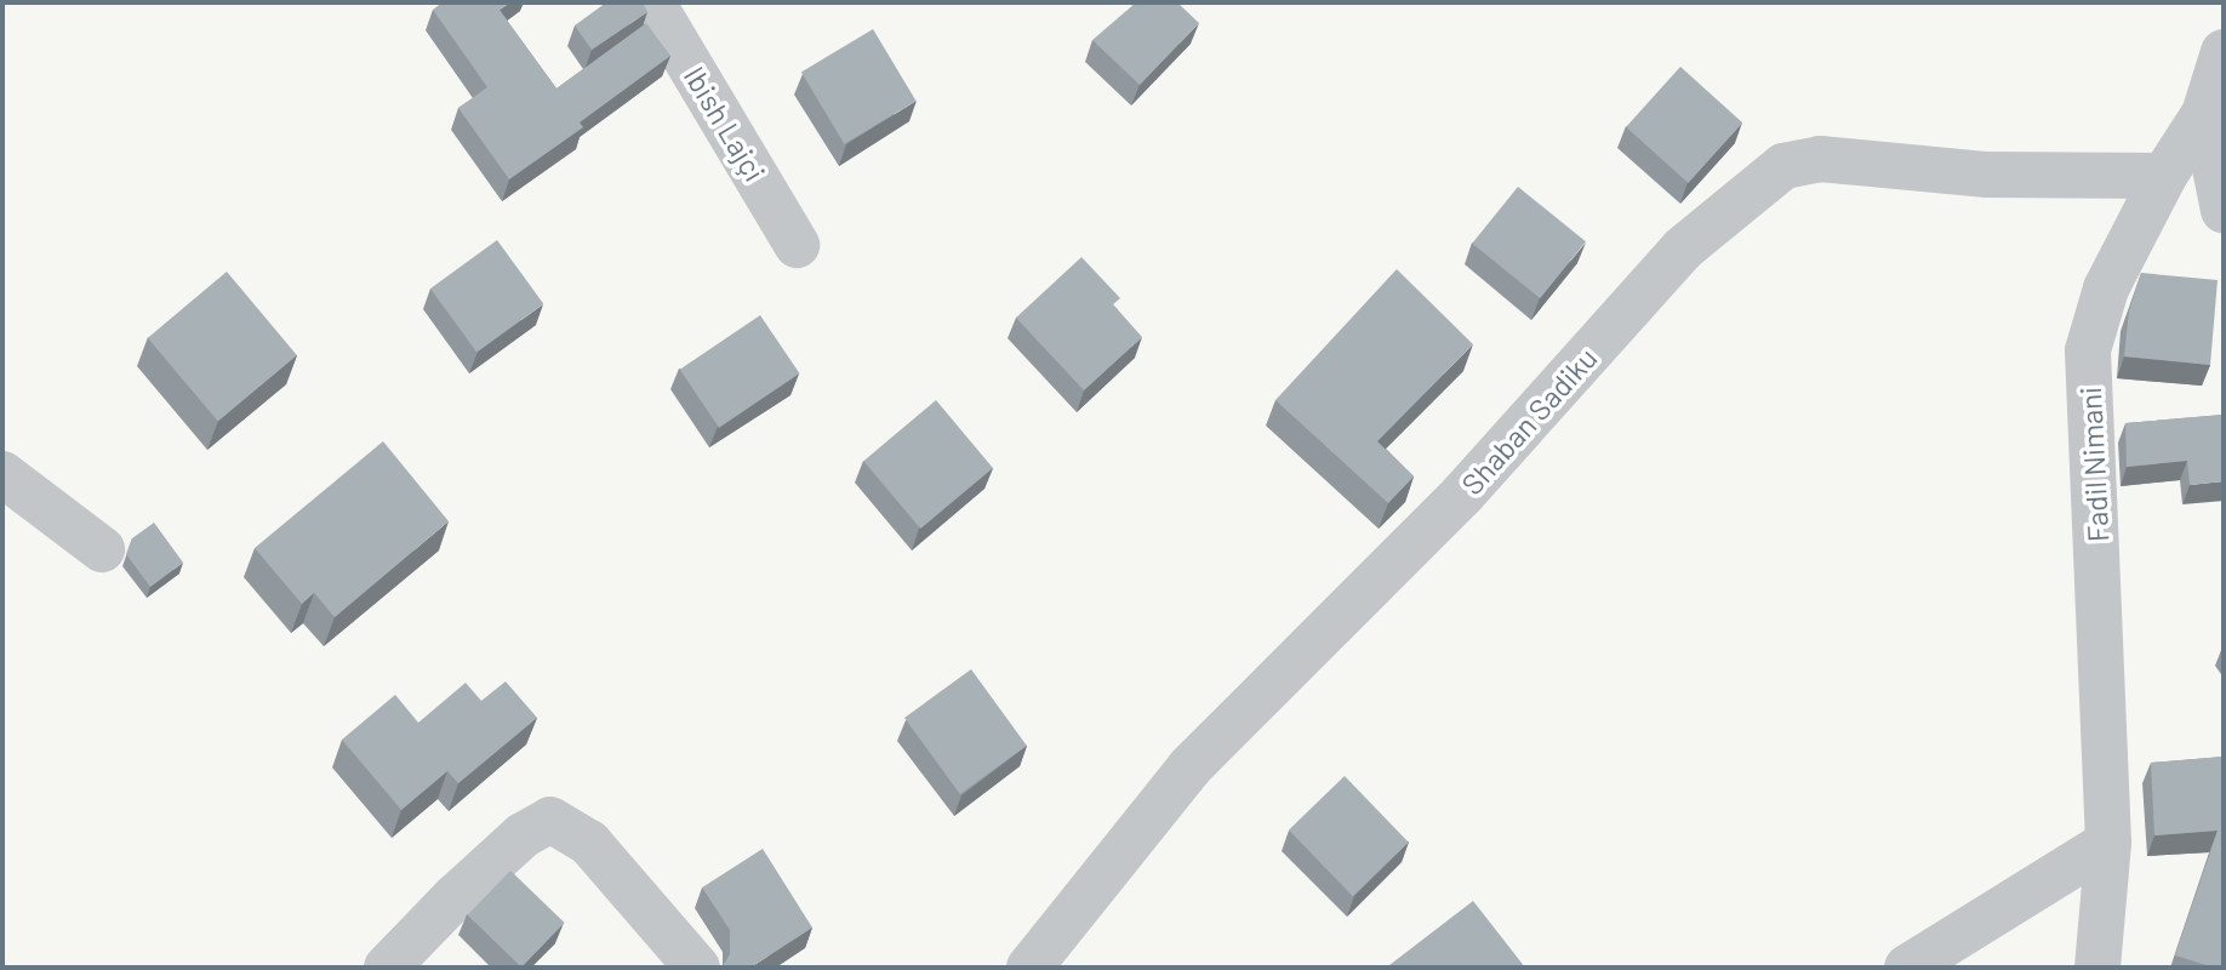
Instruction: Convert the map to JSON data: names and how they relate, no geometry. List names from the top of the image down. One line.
{"streets":{"street":["Ibish Lajçi","Shaban Sadiku","Fadil Nimani"]},"crossings":[["Shaban Sadiku","Fadil Nimani"]]}
